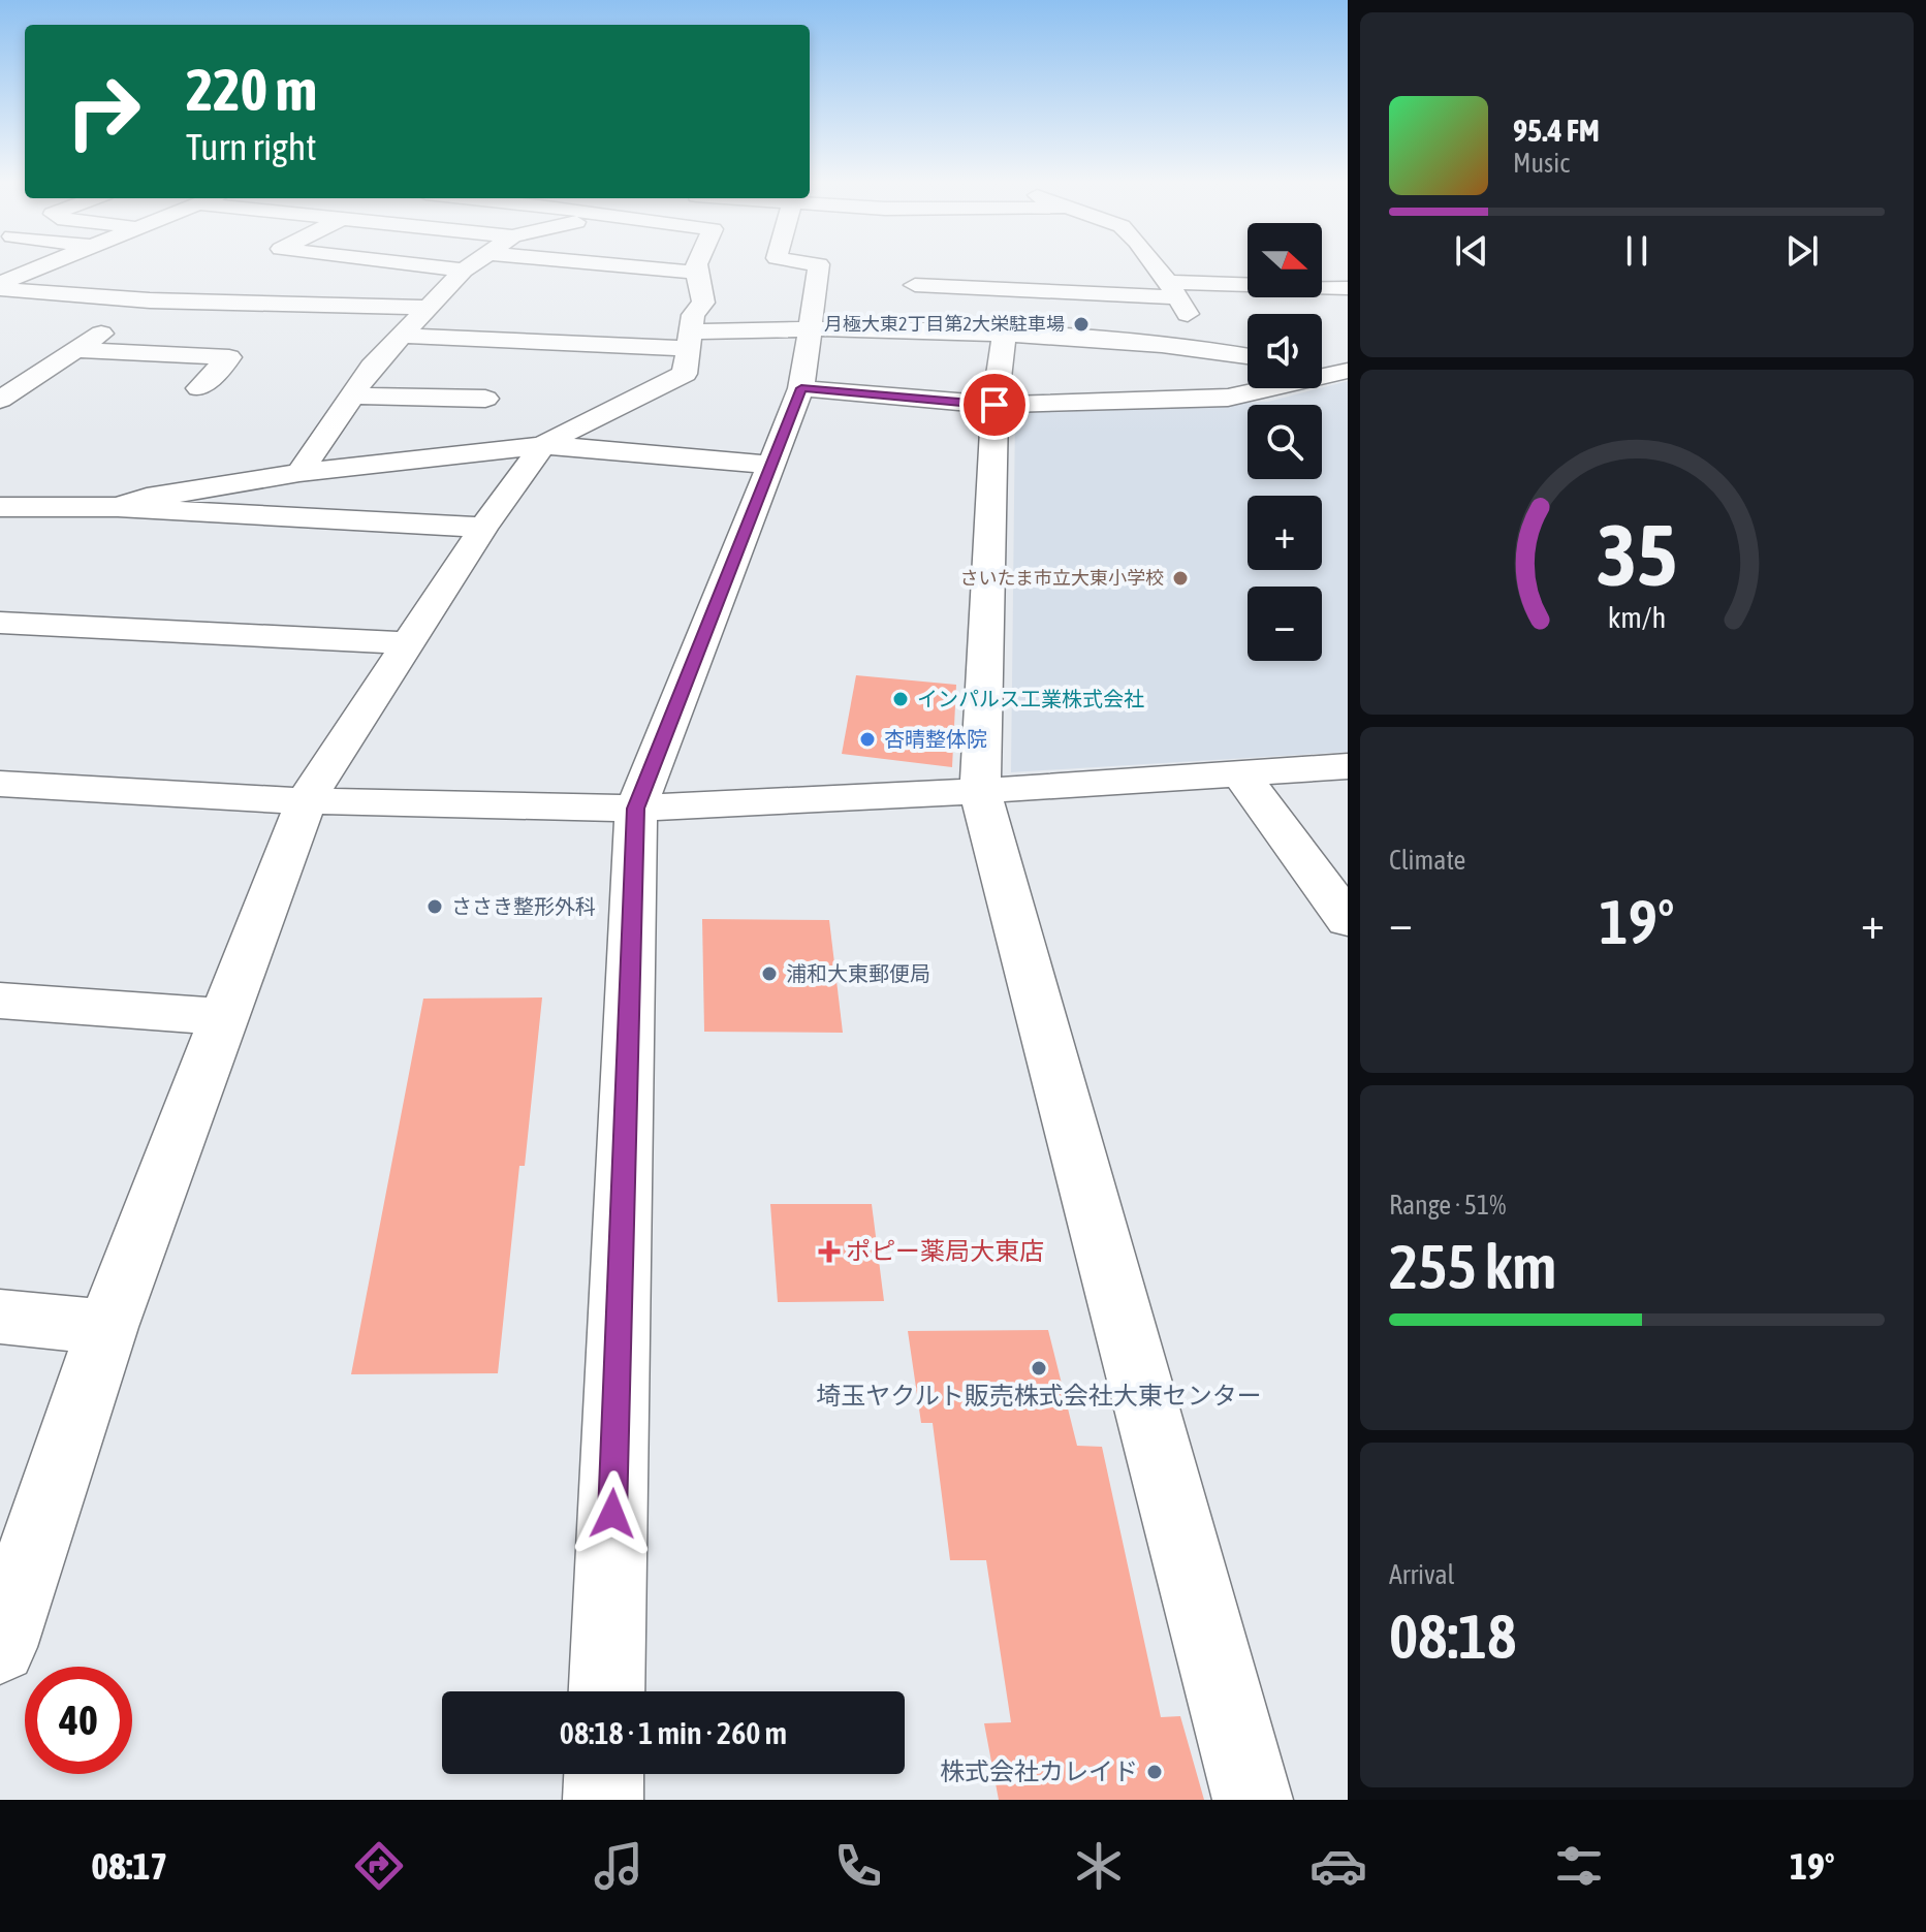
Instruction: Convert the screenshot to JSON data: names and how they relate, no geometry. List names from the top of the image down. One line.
{"places":{"other":["月極大東2丁目第2大栄駐車場","さいたま市立大東小学校","インパルス工業株式会社","杏晴整体院","ささき整形外科","浦和大東郵便局","埼玉ヤクルト販売株式会社大東センター","株式会社カレイド"],"health":["ポピー薬局大東店"]},"north":"right","page":{"turn":["220 m","Turn right"],"song":["95.4 FM","Music"],"map_buttons":["+","−"],"tile":["Climate",["Range · 51%","255 km"],["Arrival","08:18"]],"heat":["−","19°","+"],"limit":"40","trip":"08:18 · 1 min · 260 m","tabs":["08:17","19°"],"gauge":["35","km/h"]}}
